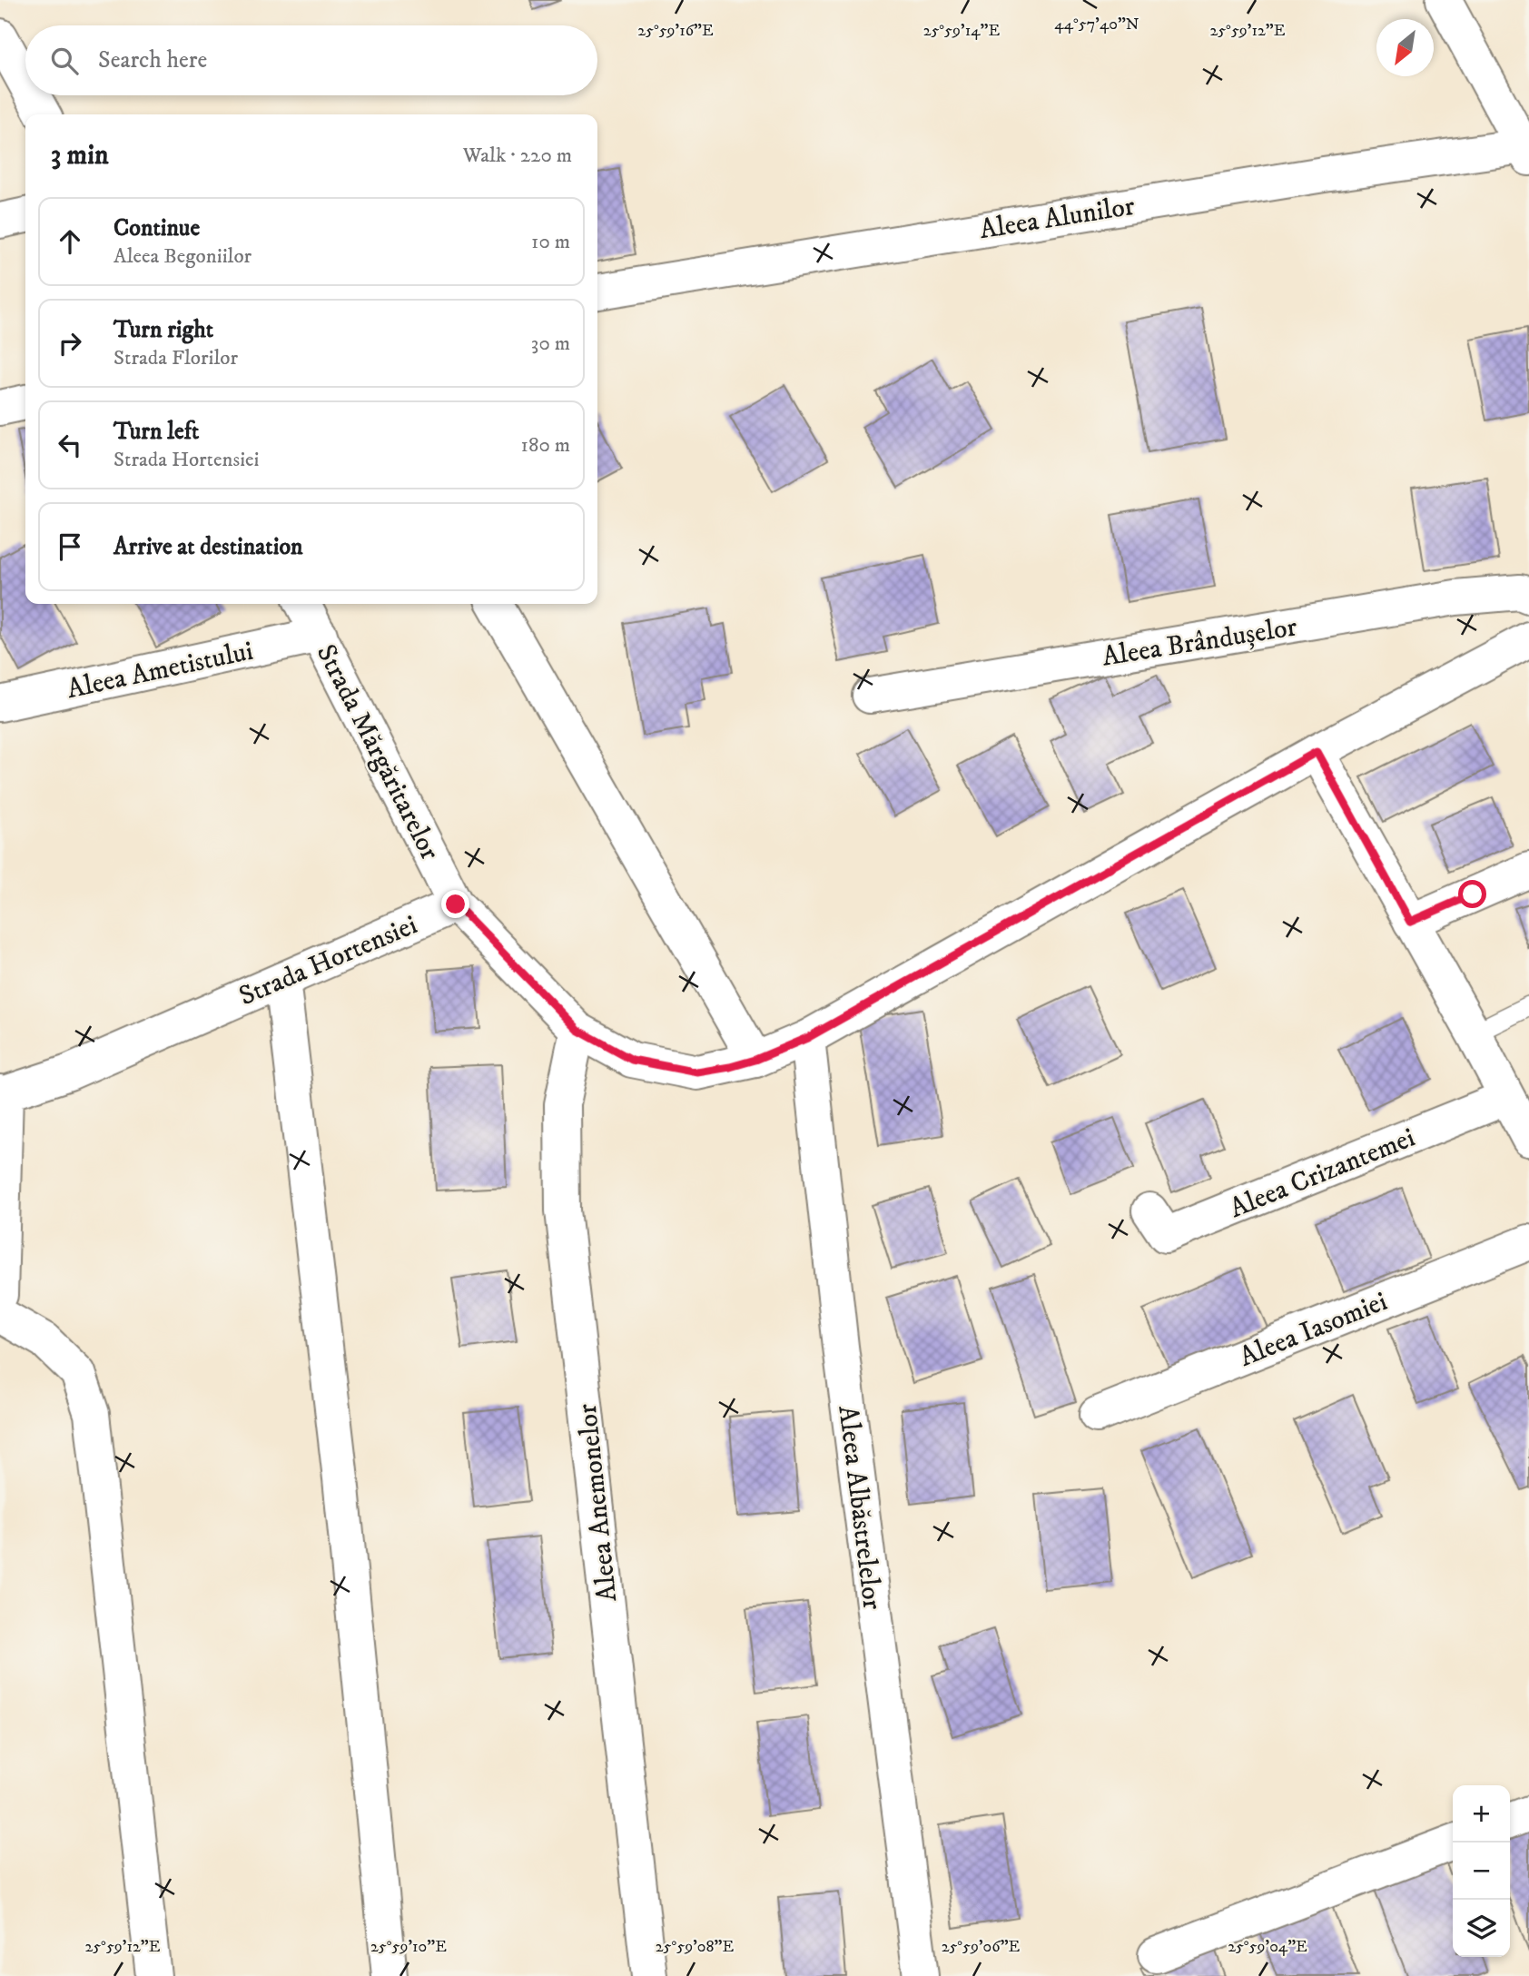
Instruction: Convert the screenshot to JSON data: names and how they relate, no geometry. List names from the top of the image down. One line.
{"streets":{"street":["Aleea Alunilor","Aleea Brândușelor","Aleea Ametistului","Strada Mărgăritarelor","Strada Hortensiei","Aleea Crizantemei","Aleea Iasomiei","Aleea Anemonelor","Aleea Albăstrelelor"]},"crossings":[["Aleea Ametistului","Strada Mărgăritarelor"],["Strada Mărgăritarelor","Strada Hortensiei"]],"north":"bottom left","page":{"search":"Search here","heading":["3 min","Walk · 220 m"],"list":[["Continue","Aleea Begoniilor","10 m"],["Turn right","Strada Florilor","30 m"],["Turn left","Strada Hortensiei","180 m"],"Arrive at destination"],"map_buttons":["+","−"]},"coordinates":["44°57'40\"N","25°59'16\"E","25°59'14\"E","25°59'12\"E","25°59'10\"E","25°59'08\"E","25°59'06\"E","25°59'04\"E"]}
